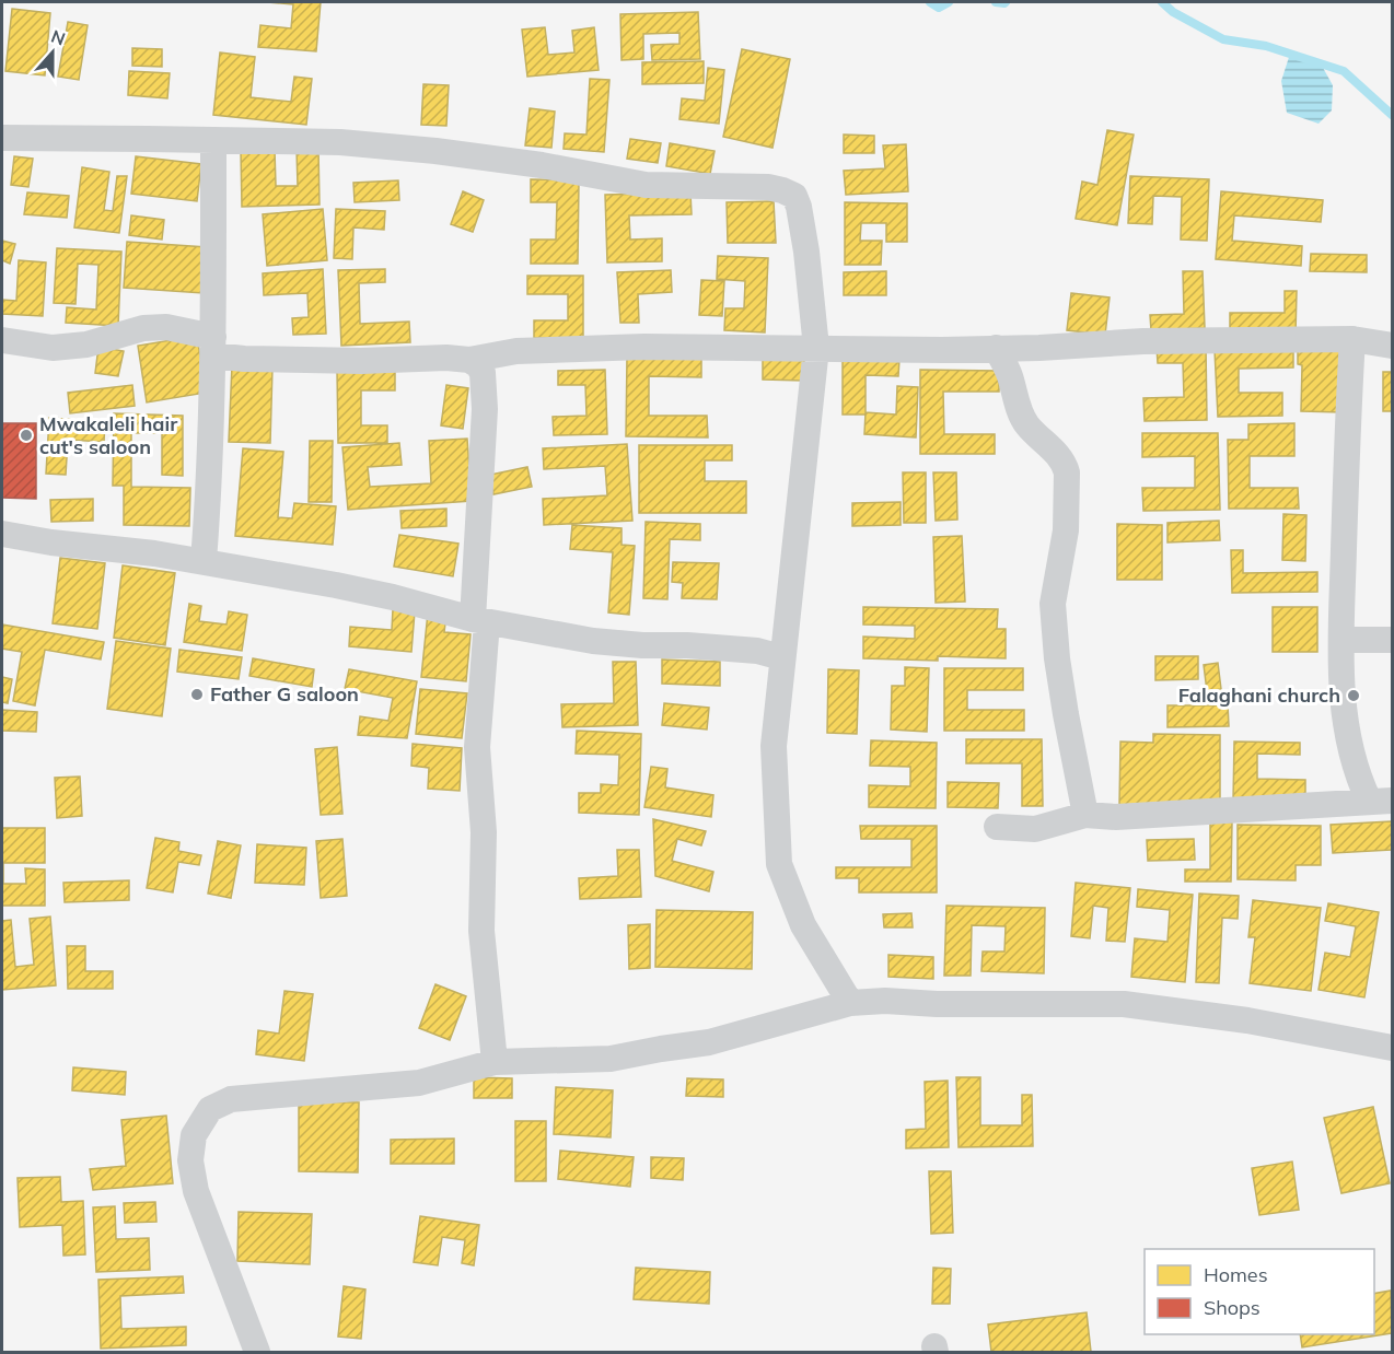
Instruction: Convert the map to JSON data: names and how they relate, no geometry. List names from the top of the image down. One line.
{"places":["Mwakaleli hair cut's saloon","Father G saloon","Falaghani church"],"legend":["Homes","Shops"],"north":"top"}
